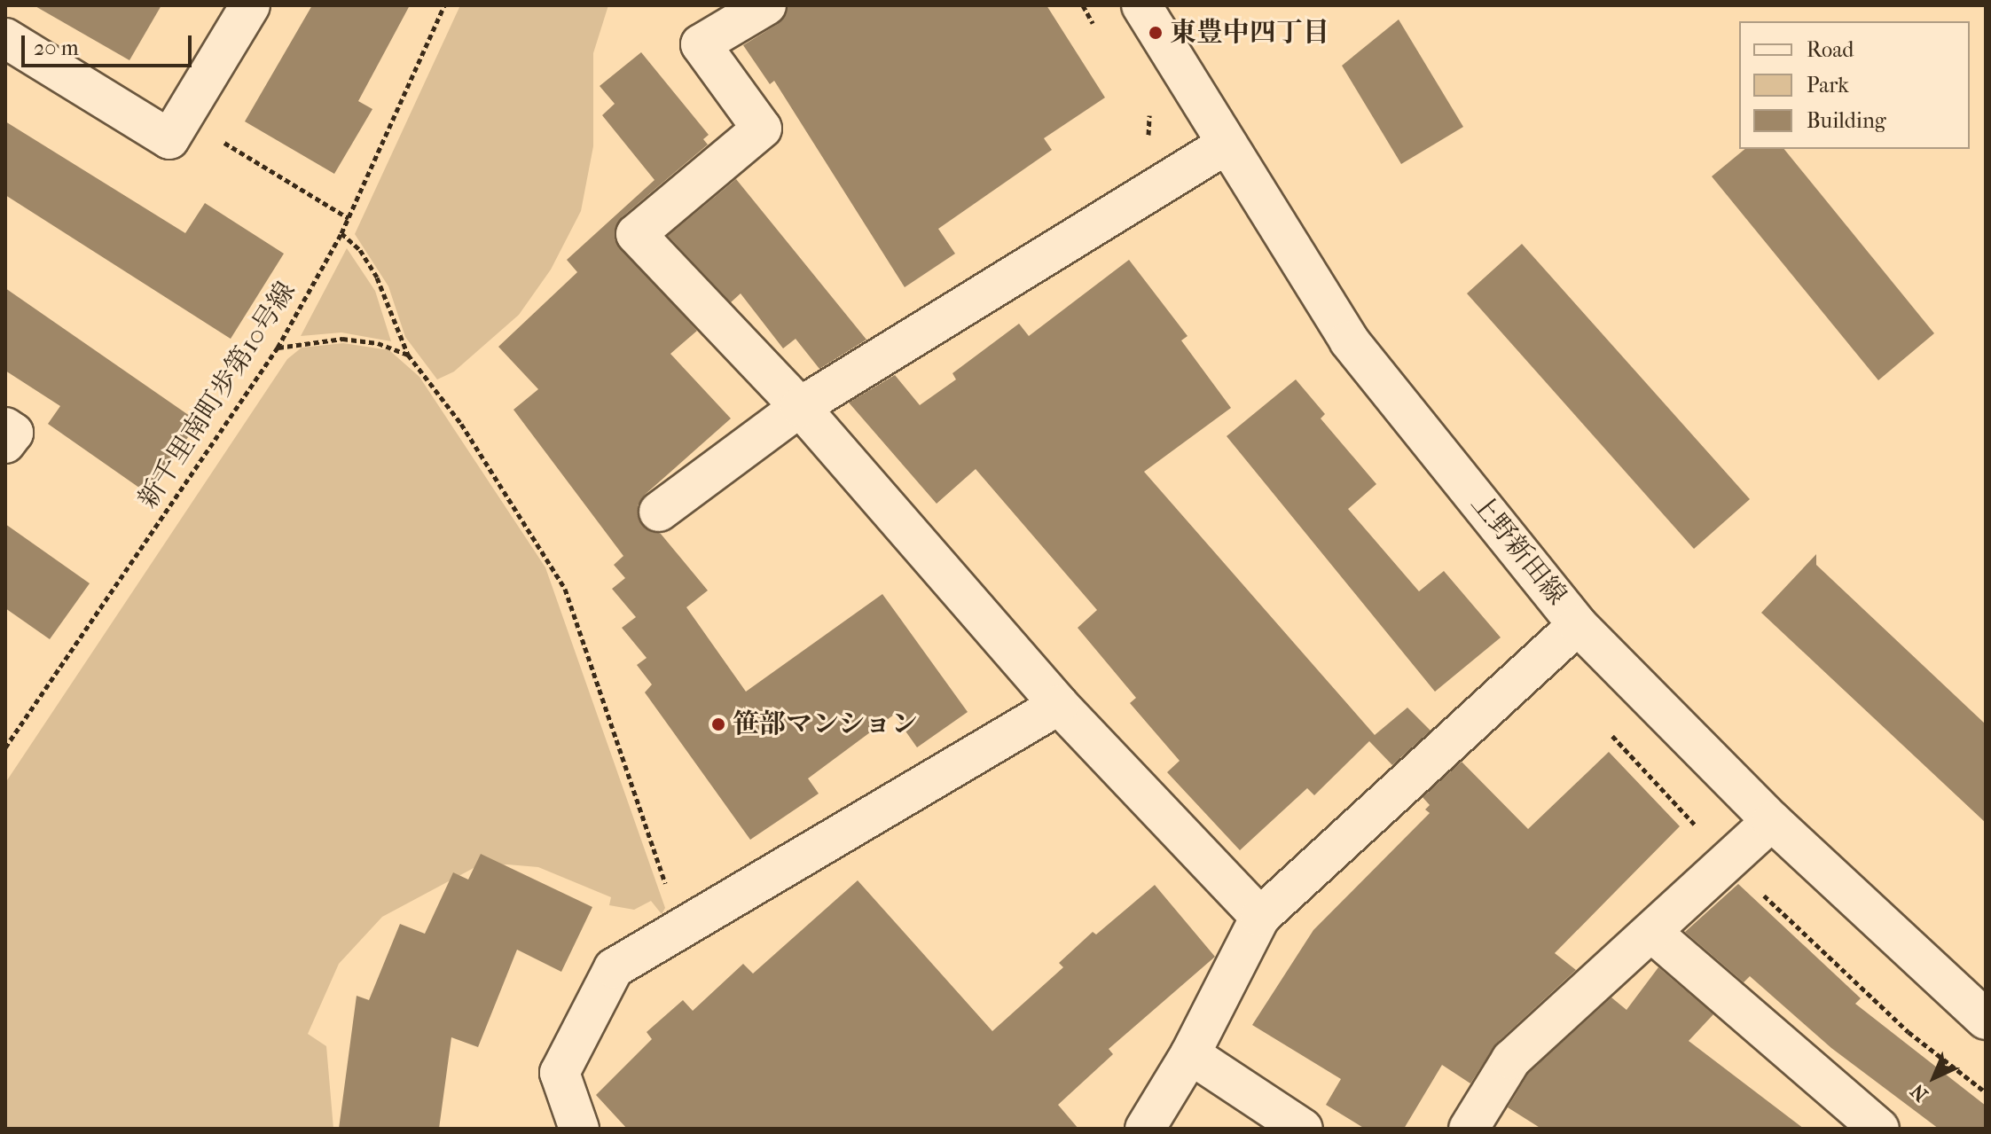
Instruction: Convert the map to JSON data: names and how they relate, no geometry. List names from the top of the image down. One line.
{"streets":{"street":["上野新田線"],"path":["新千里南町歩第10号線"]},"places":["東豊中四丁目","笹部マンション"],"legend":["Road","Park","Building"],"scale_bar":"20 m","north":"bottom left"}
